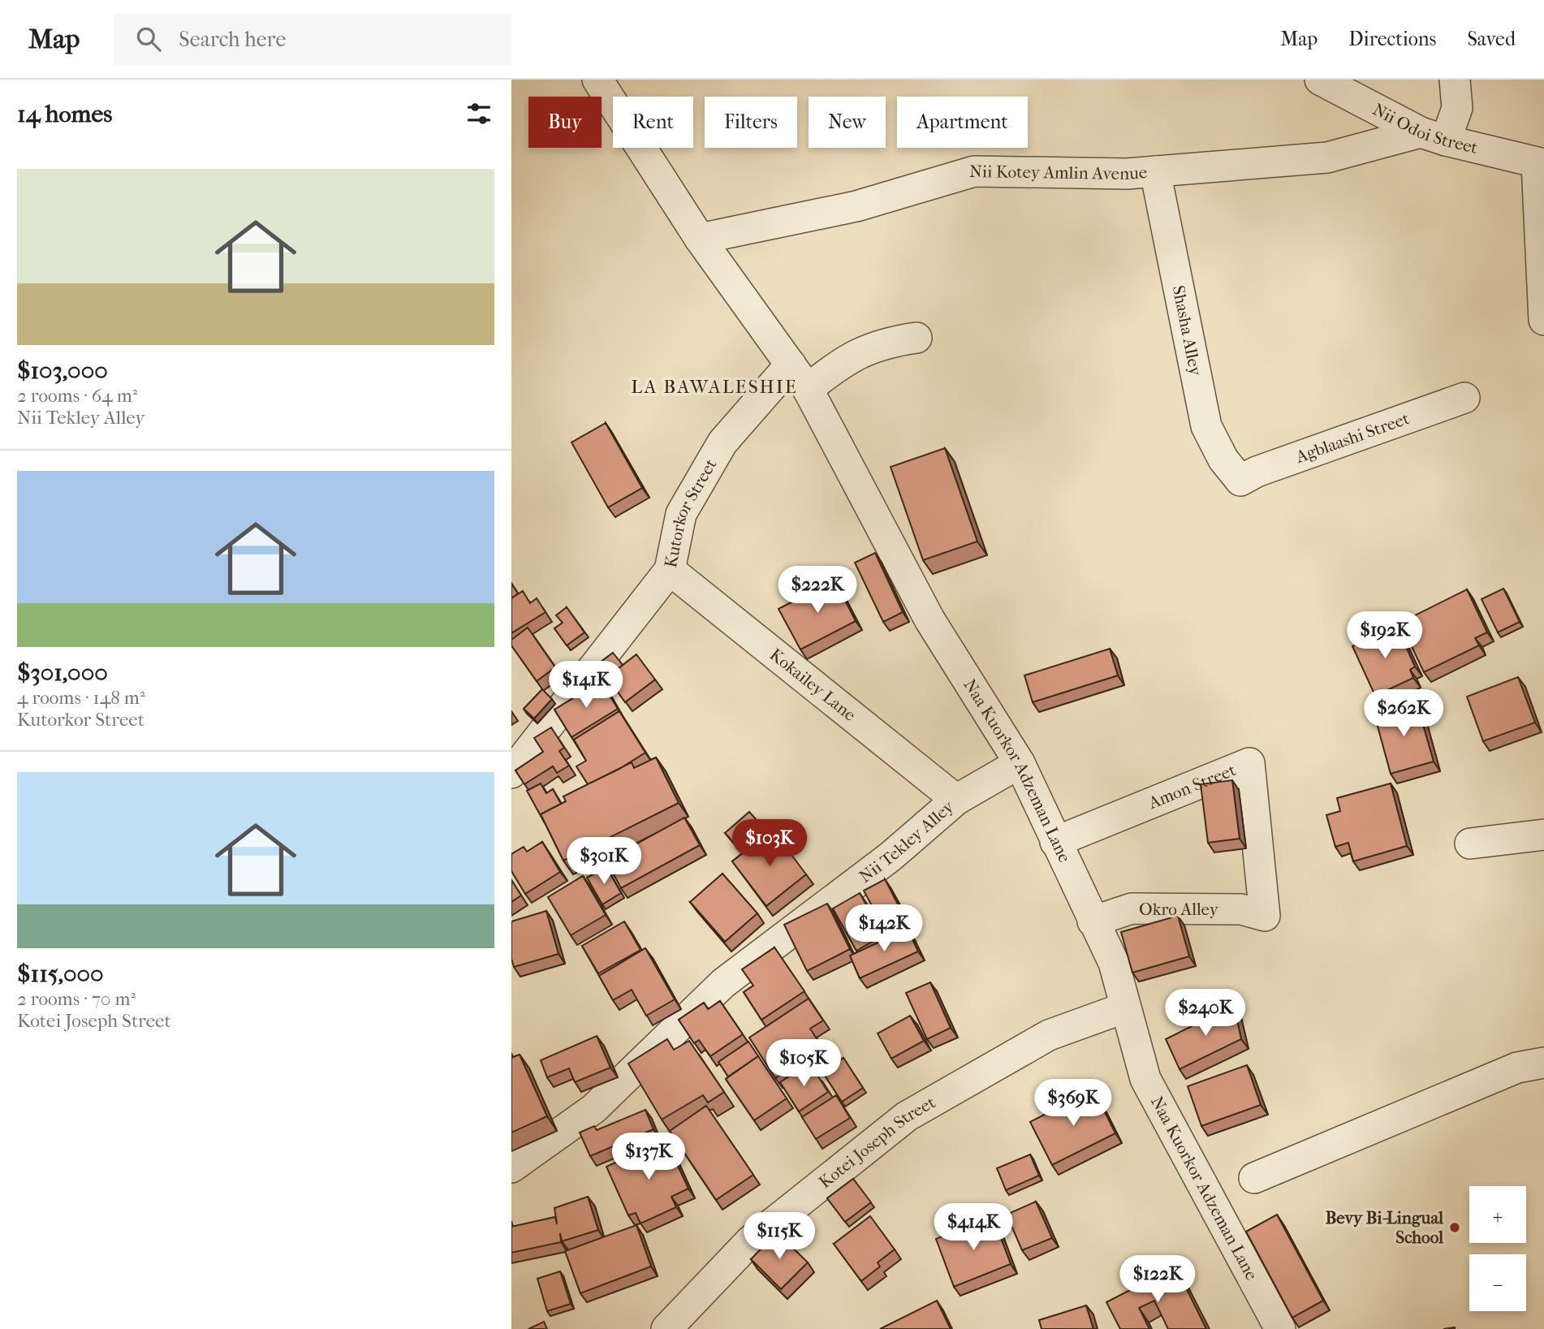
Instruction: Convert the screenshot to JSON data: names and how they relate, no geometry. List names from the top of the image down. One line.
{"streets":{"street":["Nii Odoi Street","Nii Kotey Amlin Avenue","Shasha Alley","Agblaashi Street","Kutorkor Street","Kokailey Lane","Naa Kuorkor Adzeman Lane","Amon Street","Nii Tekley Alley","Okro Alley","Kotei Joseph Street"]},"crossings":[["Nii Odoi Street","Nii Kotey Amlin Avenue"],["Nii Kotey Amlin Avenue","Shasha Alley"],["Nii Kotey Amlin Avenue","Naa Kuorkor Adzeman Lane"],["Shasha Alley","Agblaashi Street"],["Kutorkor Street","Kokailey Lane"],["Kutorkor Street","Naa Kuorkor Adzeman Lane"],["Kokailey Lane","Nii Tekley Alley"],["Naa Kuorkor Adzeman Lane","Amon Street"],["Naa Kuorkor Adzeman Lane","Nii Tekley Alley"],["Naa Kuorkor Adzeman Lane","Okro Alley"],["Naa Kuorkor Adzeman Lane","Kotei Joseph Street"],["Amon Street","Okro Alley"]],"districts":["LA BAWALESHIE"],"places":["Bevy Bi-Lingual School"],"page":{"header":"Map","search":"Search here","nav":["Map","Directions","Saved"],"heading":"14 homes","chip":["Buy","Rent","Filters","New","Apartment"],"list":[{"name":"$103,000","note":"2 rooms · 64 m² · Nii Tekley Alley"},{"name":"$301,000","note":"4 rooms · 148 m² · Kutorkor Street"},{"name":"$115,000","note":"2 rooms · 70 m² · Kotei Joseph Street"}],"price":["$222K","$192K","$141K","$262K","$103K","$301K","$142K","$240K","$105K","$369K","$137K","$414K","$115K","$122K"],"map_buttons":["+","−"]}}
